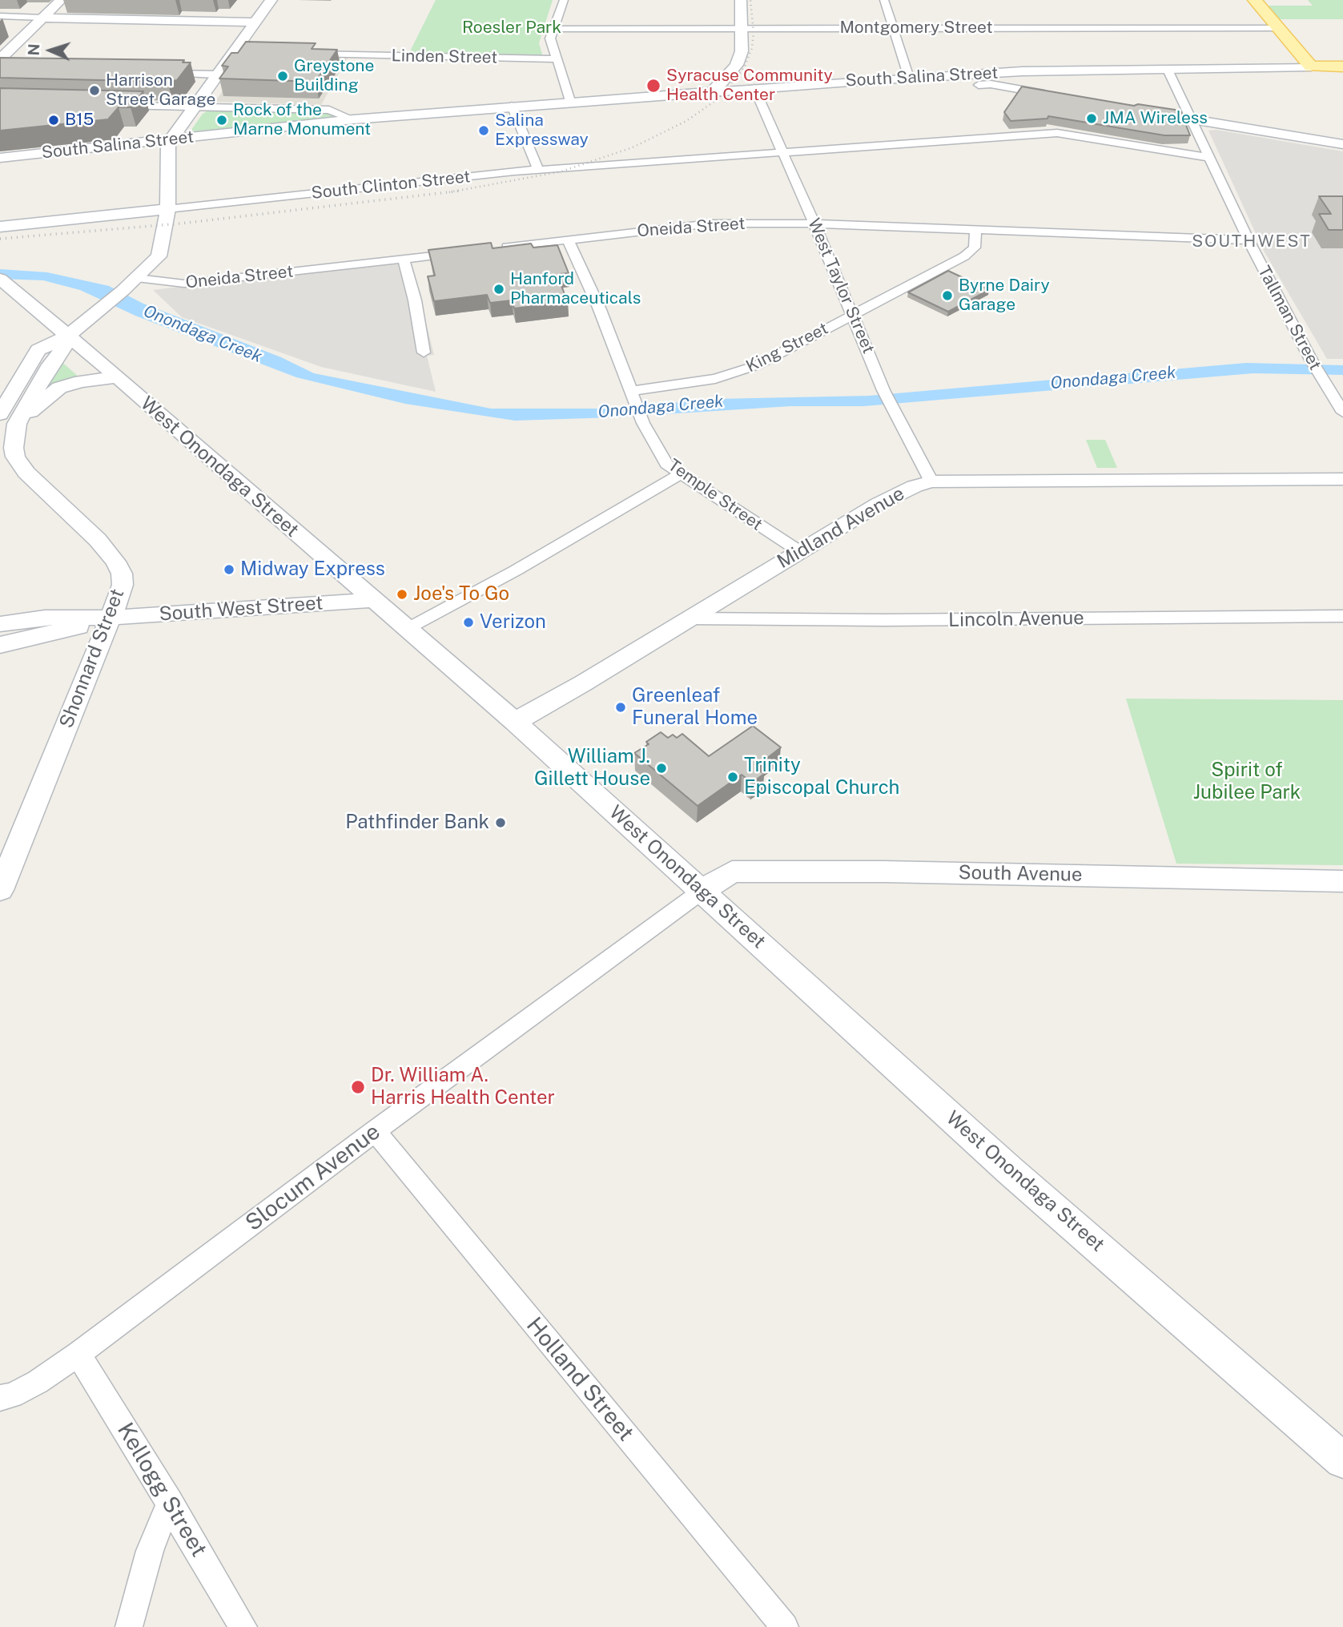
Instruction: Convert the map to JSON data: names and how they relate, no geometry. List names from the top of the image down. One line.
{"streets":{"main road":["South Salina Street","South Clinton Street","West Onondaga Street","Midland Avenue","South West Street","Shonnard Street","South Avenue"],"street":["Montgomery Street","Linden Street","Oneida Street","West Taylor Street","Tallman Street","King Street","Temple Street","Lincoln Avenue","Slocum Avenue","Holland Street","Kellogg Street"]},"crossings":[["South Salina Street","West Taylor Street"],["South Salina Street","Tallman Street"],["South Clinton Street","West Taylor Street"],["South Clinton Street","Tallman Street"],["Oneida Street","West Taylor Street"],["Oneida Street","Tallman Street"],["Oneida Street","King Street"],["Oneida Street","Temple Street"],["West Taylor Street","King Street"],["West Taylor Street","Midland Avenue"],["King Street","Temple Street"],["West Onondaga Street","Midland Avenue"],["West Onondaga Street","South West Street"],["West Onondaga Street","Shonnard Street"],["West Onondaga Street","South Avenue"],["West Onondaga Street","Slocum Avenue"],["Temple Street","Midland Avenue"],["Midland Avenue","Lincoln Avenue"],["South West Street","Shonnard Street"],["South Avenue","Slocum Avenue"],["Slocum Avenue","Holland Street"],["Slocum Avenue","Kellogg Street"]],"districts":["SOUTHWEST"],"water":["Onondaga Creek"],"parks":["Roesler Park","Spirit of Jubilee Park"],"places":["Greystone Building","Syracuse Community Health Center","Harrison Street Garage","JMA Wireless","B15","Rock of the Marne Monument","Salina Expressway","Hanford Pharmaceuticals","Byrne Dairy Garage","Midway Express","Joe's To Go","Verizon","Greenleaf Funeral Home","William J. Gillett House","Trinity Episcopal Church","Pathfinder Bank","Dr. William A. Harris Health Center"],"north":"left"}
